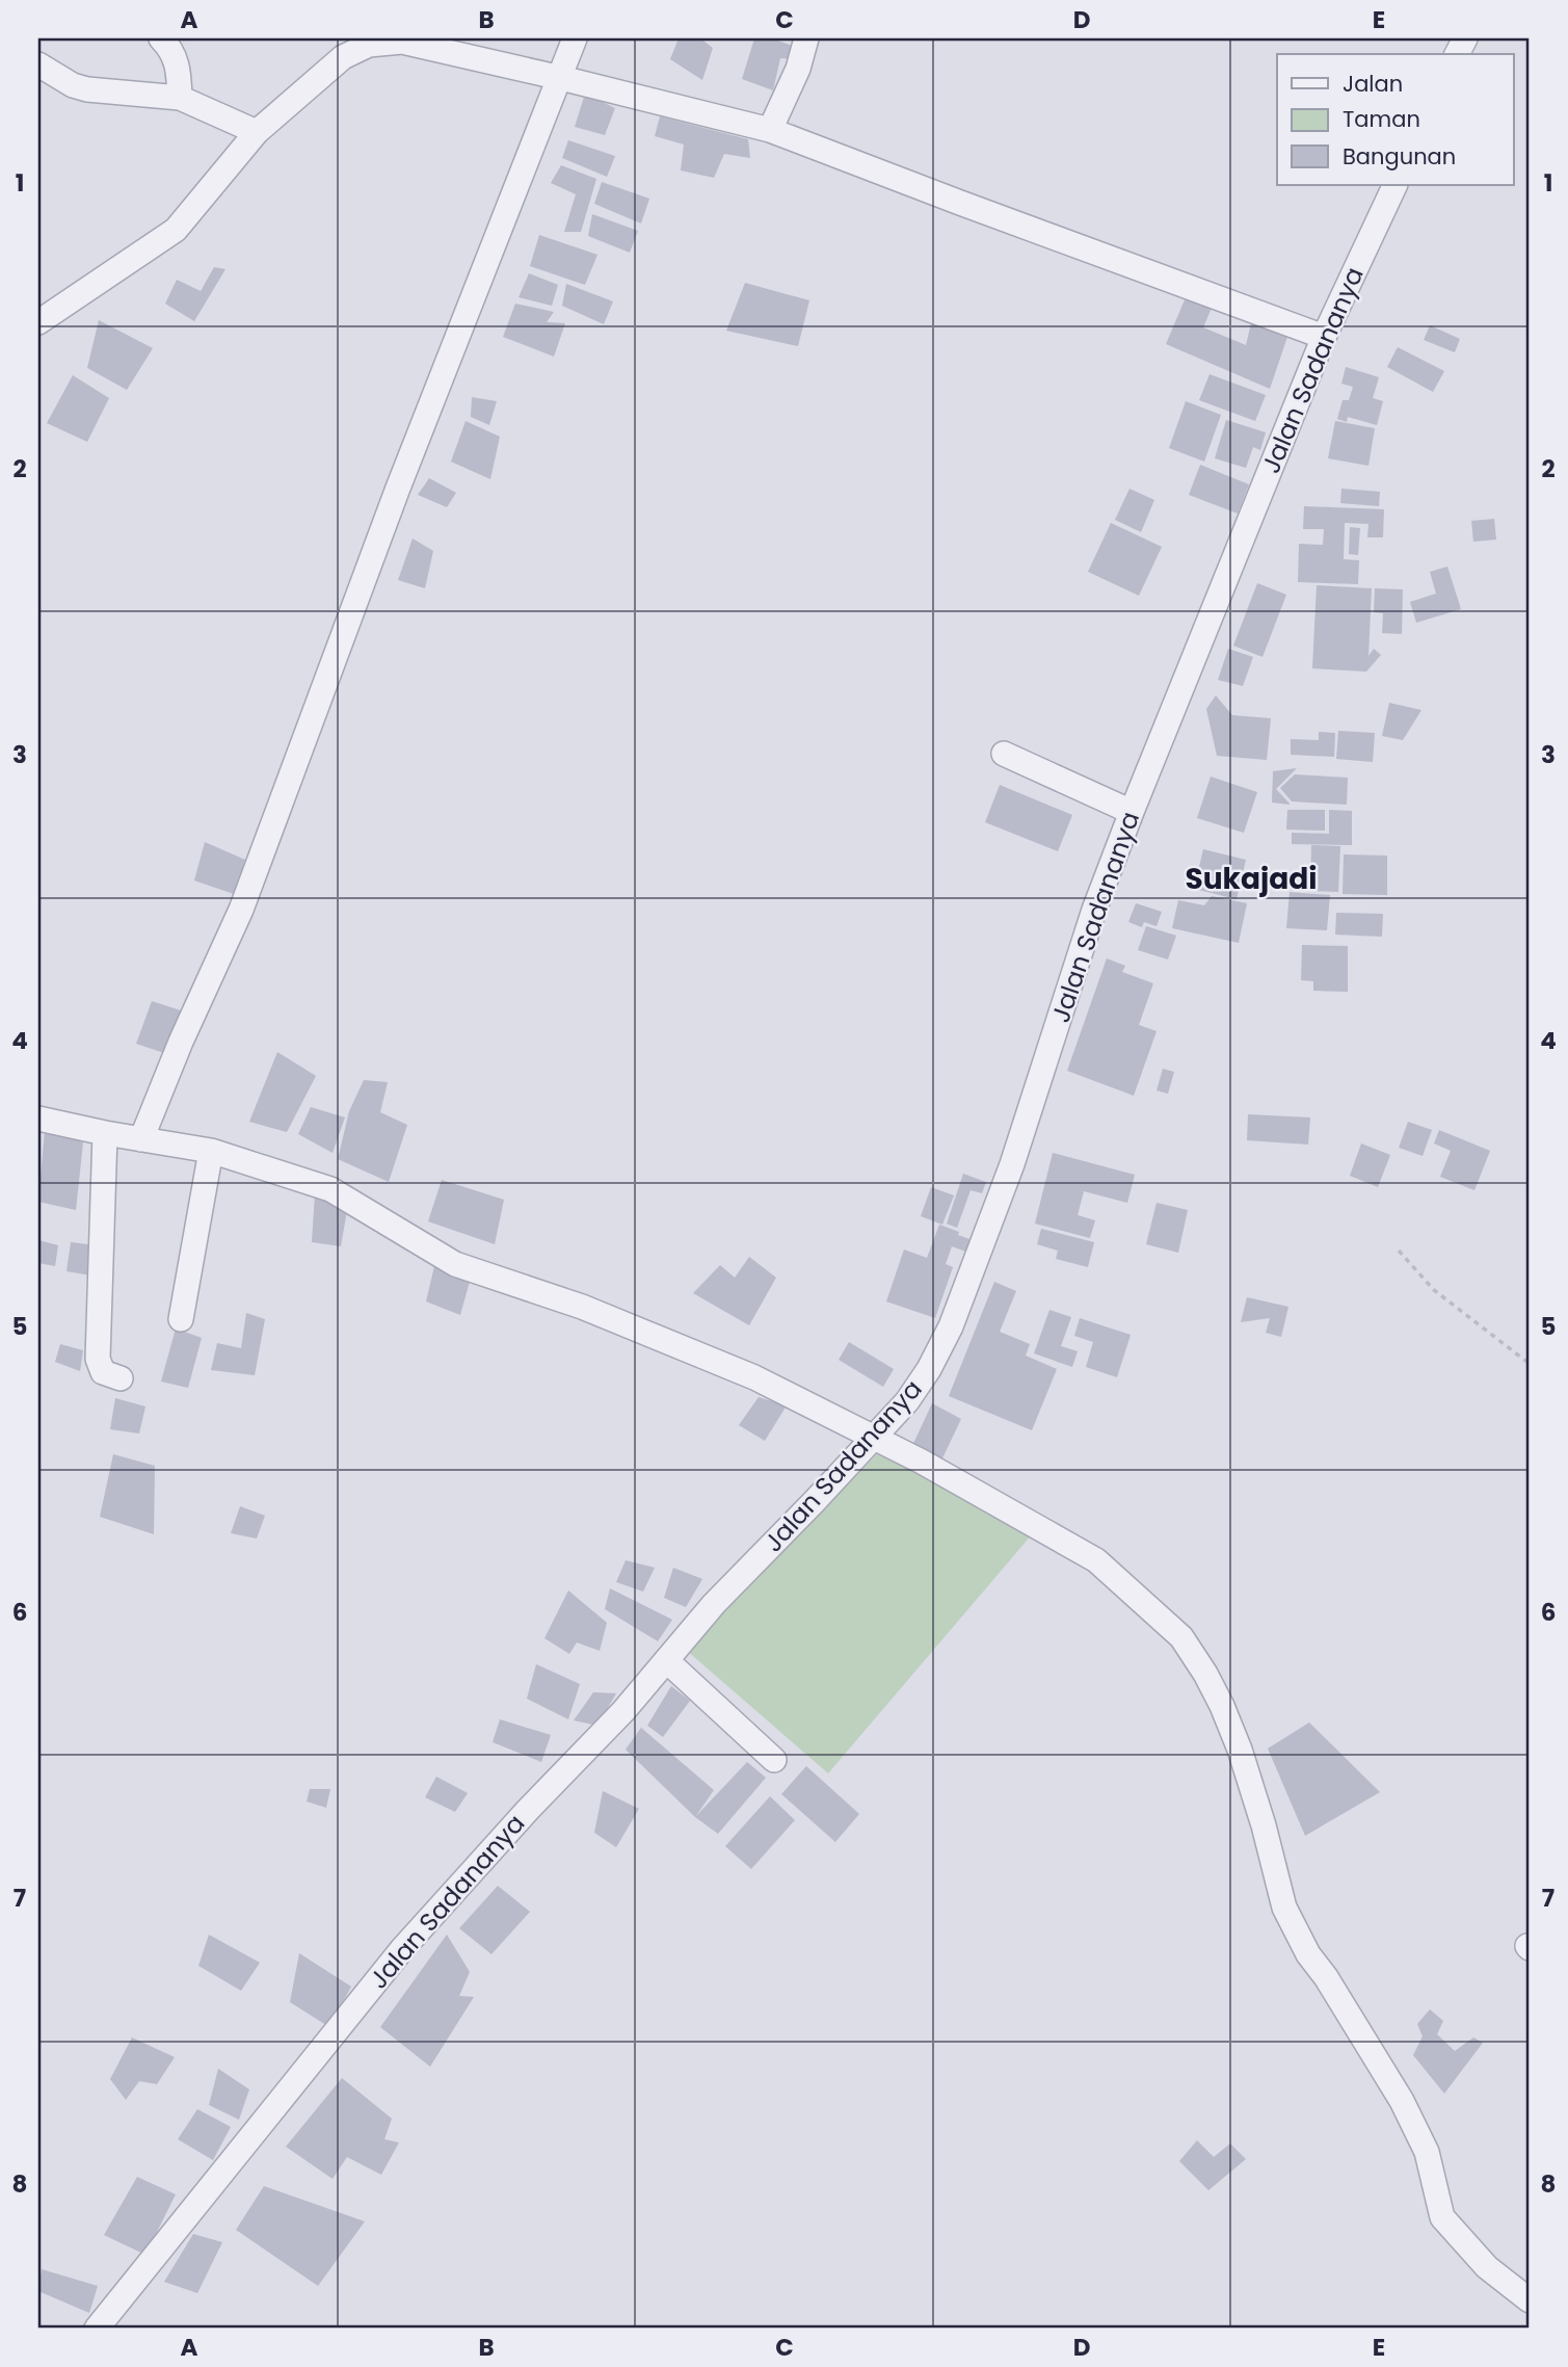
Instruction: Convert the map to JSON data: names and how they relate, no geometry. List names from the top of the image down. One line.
{"streets":{"street":["Jalan Sadananya"]},"districts":["Sukajadi"],"legend":["Jalan","Taman","Bangunan"],"grid":{"columns":["A","B","C","D","E"],"rows":["1","2","3","4","5","6","7","8"]}}
